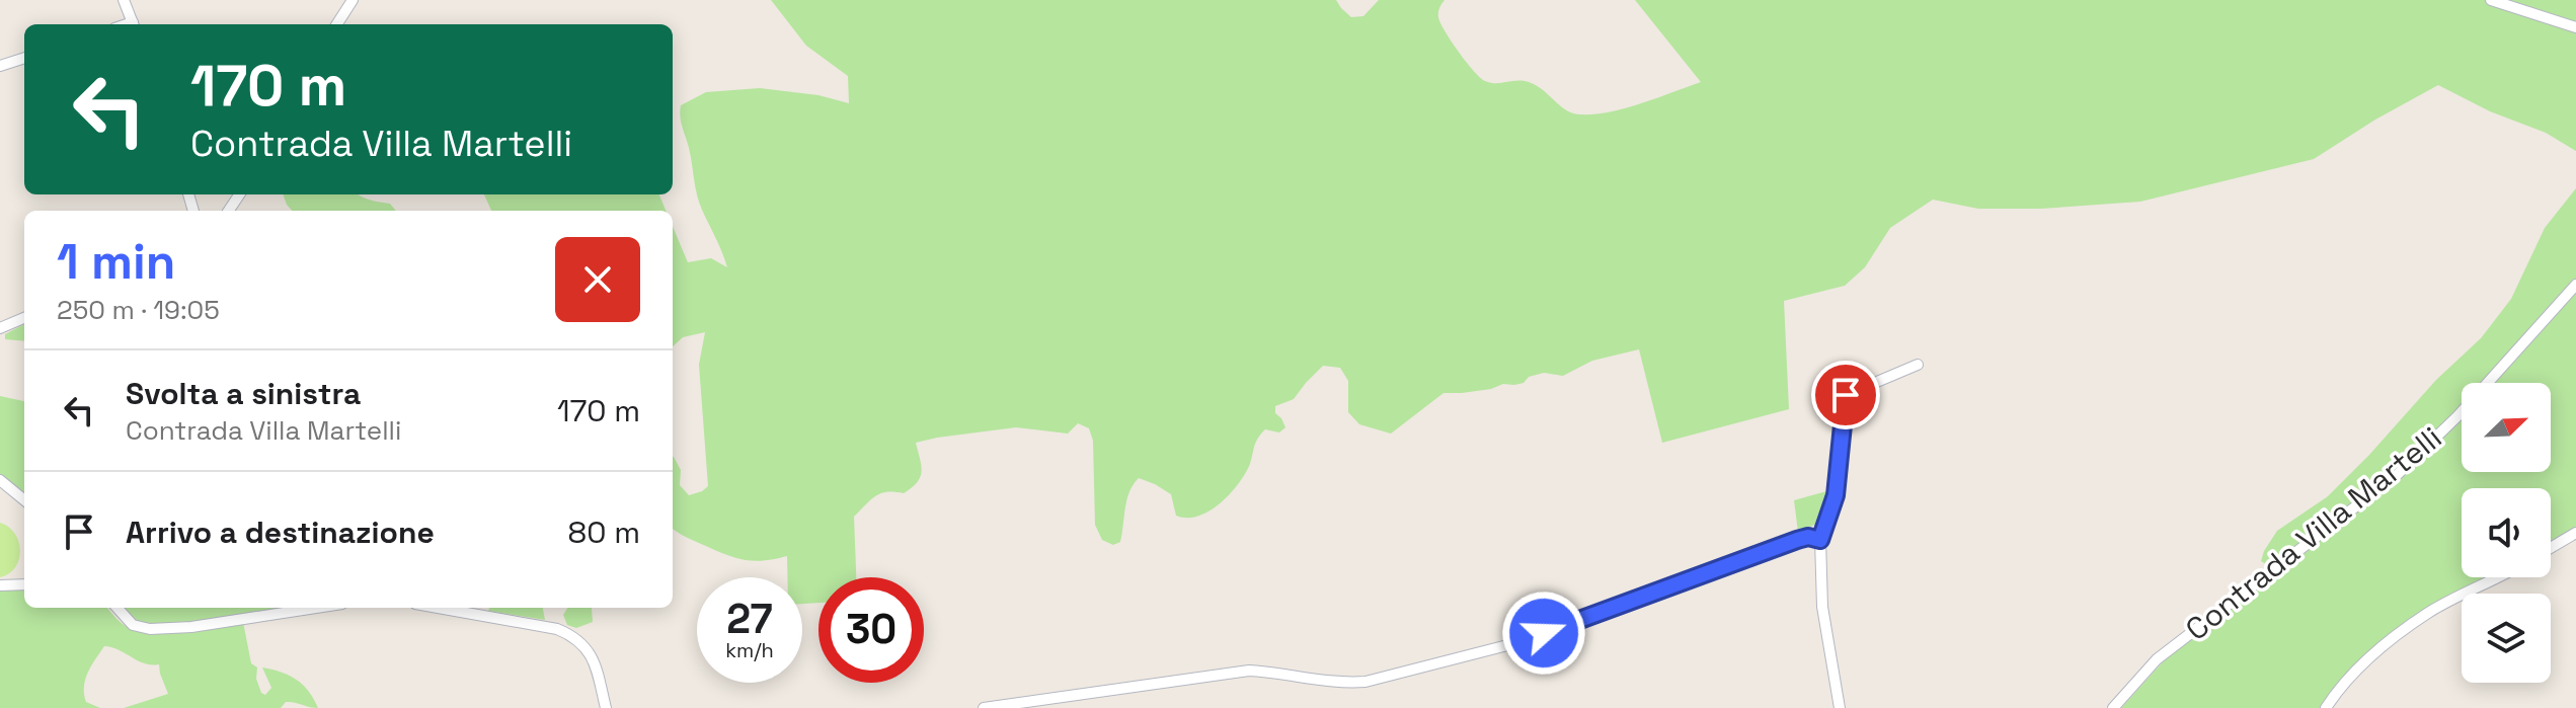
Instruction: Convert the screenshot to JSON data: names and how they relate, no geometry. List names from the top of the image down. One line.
{"streets":{"street":["Contrada Villa Martelli"]},"north":"top right","page":{"turn":["170 m","Contrada Villa Martelli"],"heading":["1 min","250 m · 19:05"],"list":[{"name":"Svolta a sinistra","note":"Contrada Villa Martelli","value":"170 m"},{"name":"Arrivo a destinazione","value":"80 m"}],"speed":"27 km/h","limit":"30"}}
